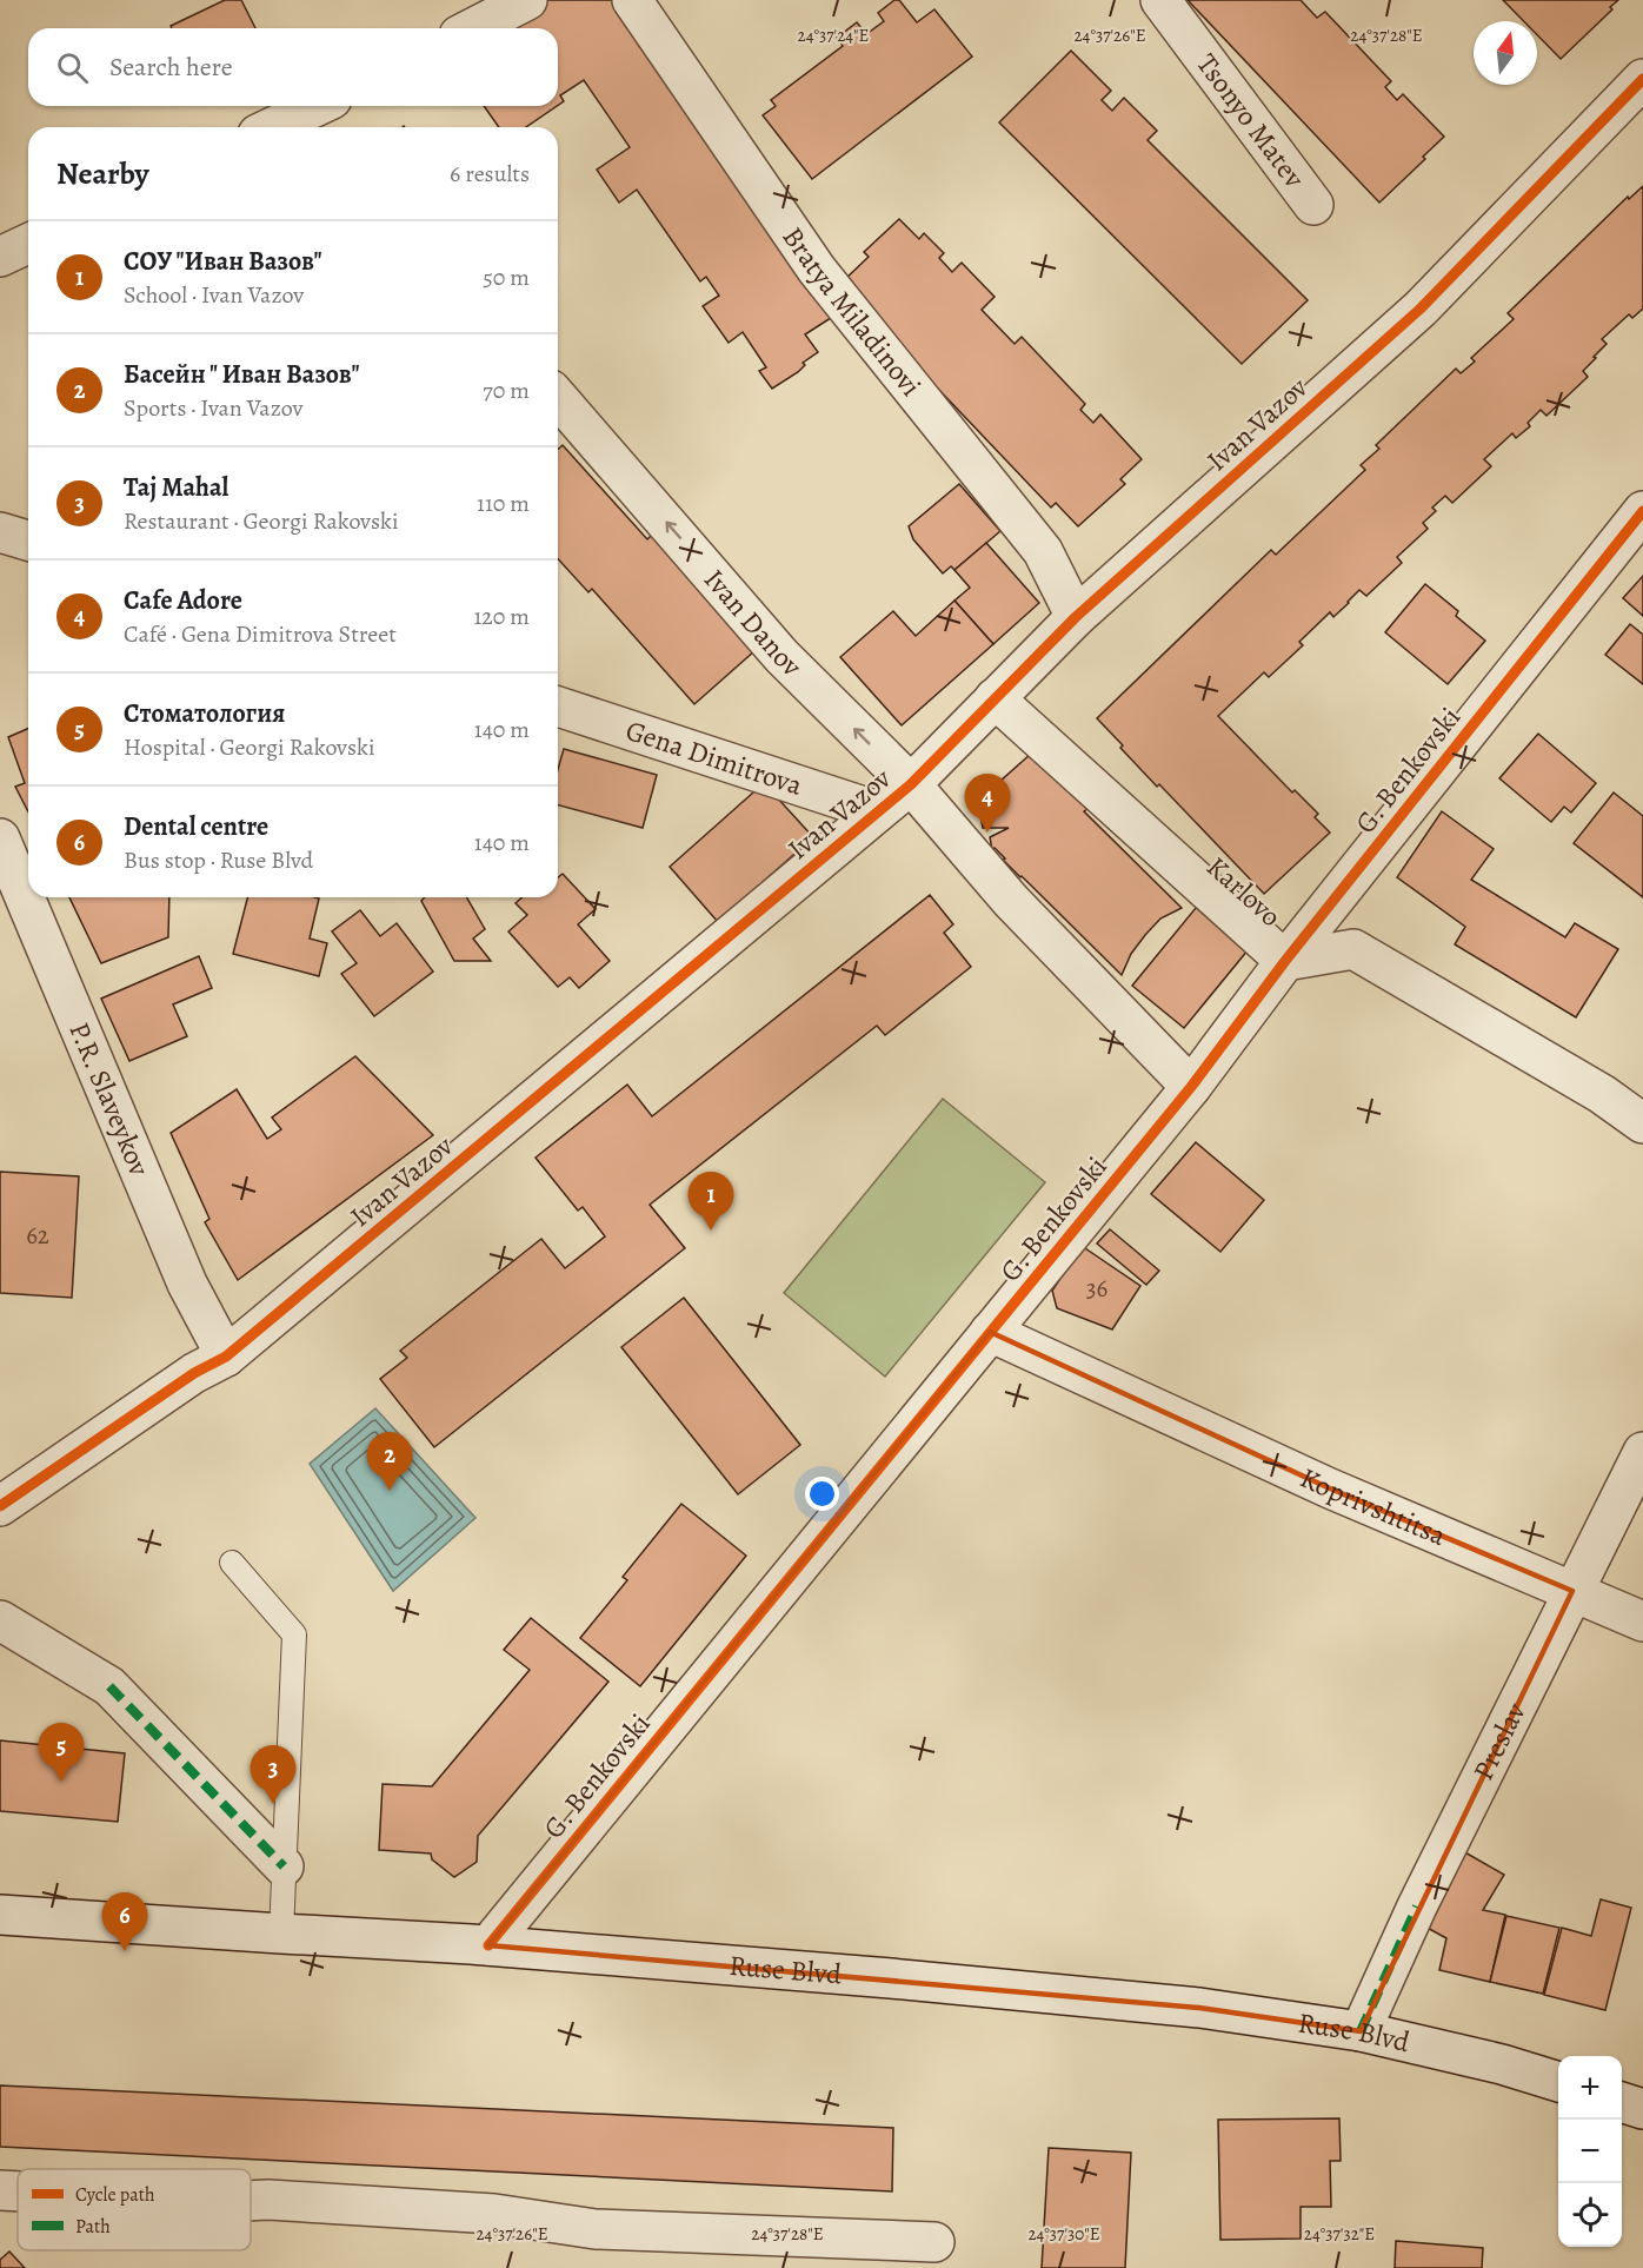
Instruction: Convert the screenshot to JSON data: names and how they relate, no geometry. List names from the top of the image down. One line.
{"streets":{"street":["Tsonyo Matev","Bratya Miladinovi","Ivan Vazov","Ivan Danov","Gena Dimitrova","G. Benkovski","Karlovo","P.R. Slaveykov","Koprivshtitsa","Preslav","Ruse Blvd"]},"crossings":[["Bratya Miladinovi","Ivan Vazov"],["Ivan Vazov","Ivan Danov"],["Ivan Vazov","Gena Dimitrova"],["Ivan Vazov","Karlovo"],["Ivan Vazov","P.R. Slaveykov"],["Ivan Danov","G. Benkovski"],["G. Benkovski","Karlovo"],["G. Benkovski","Koprivshtitsa"],["G. Benkovski","Ruse Blvd"],["Koprivshtitsa","Preslav"],["Preslav","Ruse Blvd"]],"one_way":["Ivan Danov"],"house_numbers":["62","36"],"legend":["Cycle path","Path"],"north":"top","page":{"search":"Search here","heading":["Nearby","6 results"],"list":[{"mark":"1","name":"СОУ \"Иван Вазов\"","note":"School · Ivan Vazov","value":"50 m"},{"mark":"2","name":"Басейн \" Иван Вазов\"","note":"Sports · Ivan Vazov","value":"70 m"},{"mark":"3","name":"Taj Mahal","note":"Restaurant · Georgi Rakovski","value":"110 m"},{"mark":"4","name":"Cafe Adore","note":"Café · Gena Dimitrova Street","value":"120 m"},{"mark":"5","name":"Стоматология","note":"Hospital · Georgi Rakovski","value":"140 m"},{"mark":"6","name":"Dental centre","note":"Bus stop · Ruse Blvd","value":"140 m"}],"pins":["4","1","2","5","3","6"],"map_buttons":["+","−"]},"coordinates":["24°37'24\"E","24°37'26\"E","24°37'28\"E","24°37'30\"E","24°37'32\"E"]}
